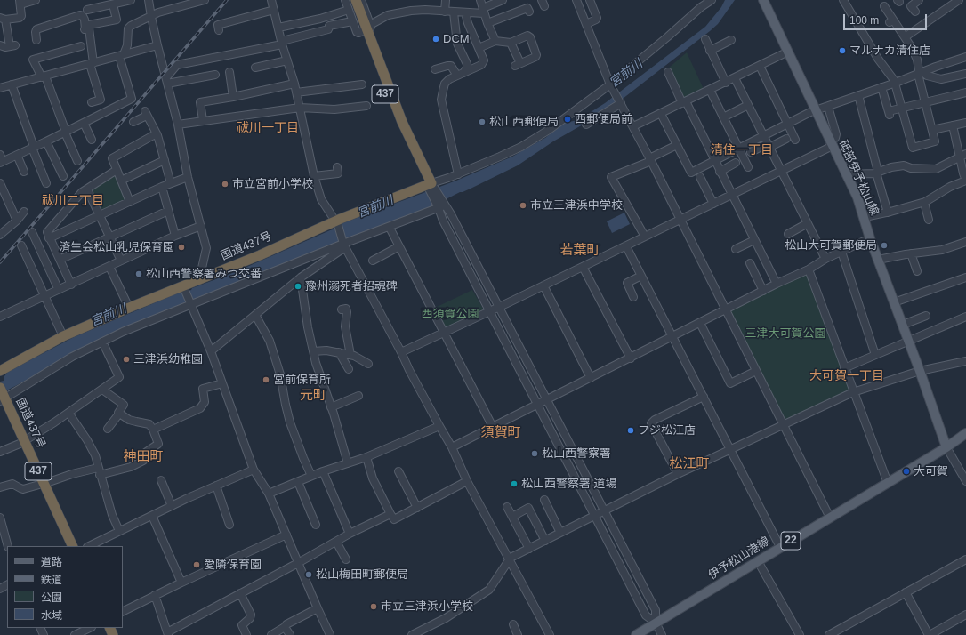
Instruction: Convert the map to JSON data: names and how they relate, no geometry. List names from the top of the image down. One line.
{"streets":{"highway":["437","国道437号"],"main road":["砥部伊予松山線","22","伊予松山港線"]},"crossings":[["437","国道437号"],["砥部伊予松山線","伊予松山港線"]],"districts":["祓川一丁目","清住一丁目","祓川二丁目","若葉町","大可賀一丁目","元町","須賀町","神田町","松江町"],"water":["宮前川"],"parks":["西須賀公園","三津大可賀公園"],"places":["DCM","マルナカ清住店","西郵便局前","松山西郵便局","市立宮前小学校","市立三津浜中学校","松山大可賀郵便局","済生会松山乳児保育園","松山西警察署みつ交番","豫州溺死者招魂碑","三津浜幼稚園","宮前保育所","フジ松江店","松山西警察署","大可賀","松山西警察署 道場","愛隣保育園","松山梅田町郵便局","市立三津浜小学校"],"legend":["道路","鉄道","公園","水域"],"scale_bar":"100 m"}
